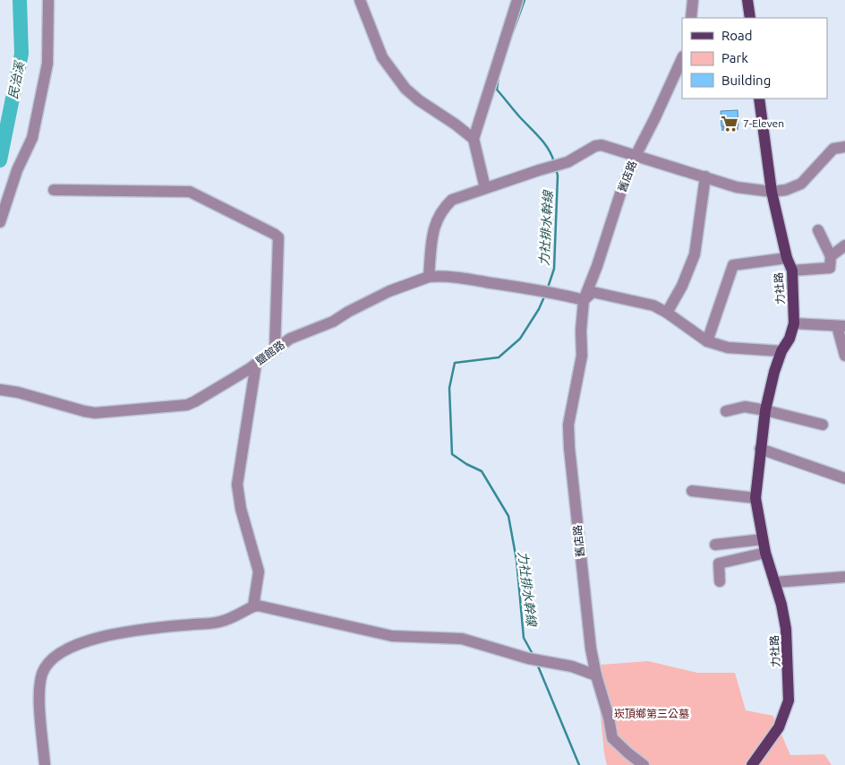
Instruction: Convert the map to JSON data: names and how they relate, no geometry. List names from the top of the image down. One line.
{"streets":{"main road":["力社路"],"street":["舊店路","鹽館路"]},"crossings":[["舊店路","鹽館路"]],"water":["民治溪","力社排水幹線"],"parks":["崁頂鄉第三公墓"],"places":{"supermarket":["7-Eleven"]},"legend":["Road","Park","Building"]}
